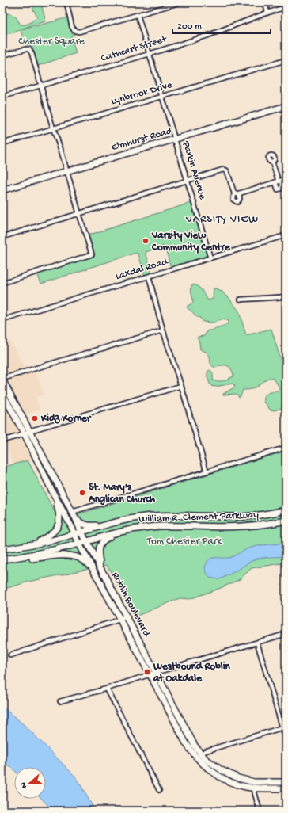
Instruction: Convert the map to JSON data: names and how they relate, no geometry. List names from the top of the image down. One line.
{"streets":{"main road":["Elmhurst Road","William R. Clement Parkway","Roblin Boulevard"],"street":["Cathcart Street","Lynbrook Drive","Parkin Avenue","Laxdal Road"]},"crossings":[["Cathcart Street","Parkin Avenue"],["Lynbrook Drive","Parkin Avenue"],["Elmhurst Road","Parkin Avenue"],["Parkin Avenue","Laxdal Road"],["William R. Clement Parkway","Roblin Boulevard"]],"districts":["VARSITY VIEW"],"parks":["Chester Square","Tom Chester Park"],"places":{"other":["Varsity View Community Centre","Kidz Korner","St. Mary's Anglican Church"],"transit":["Westbound Roblin at Oakdale"]},"scale_bar":"200 m","north":"left"}
